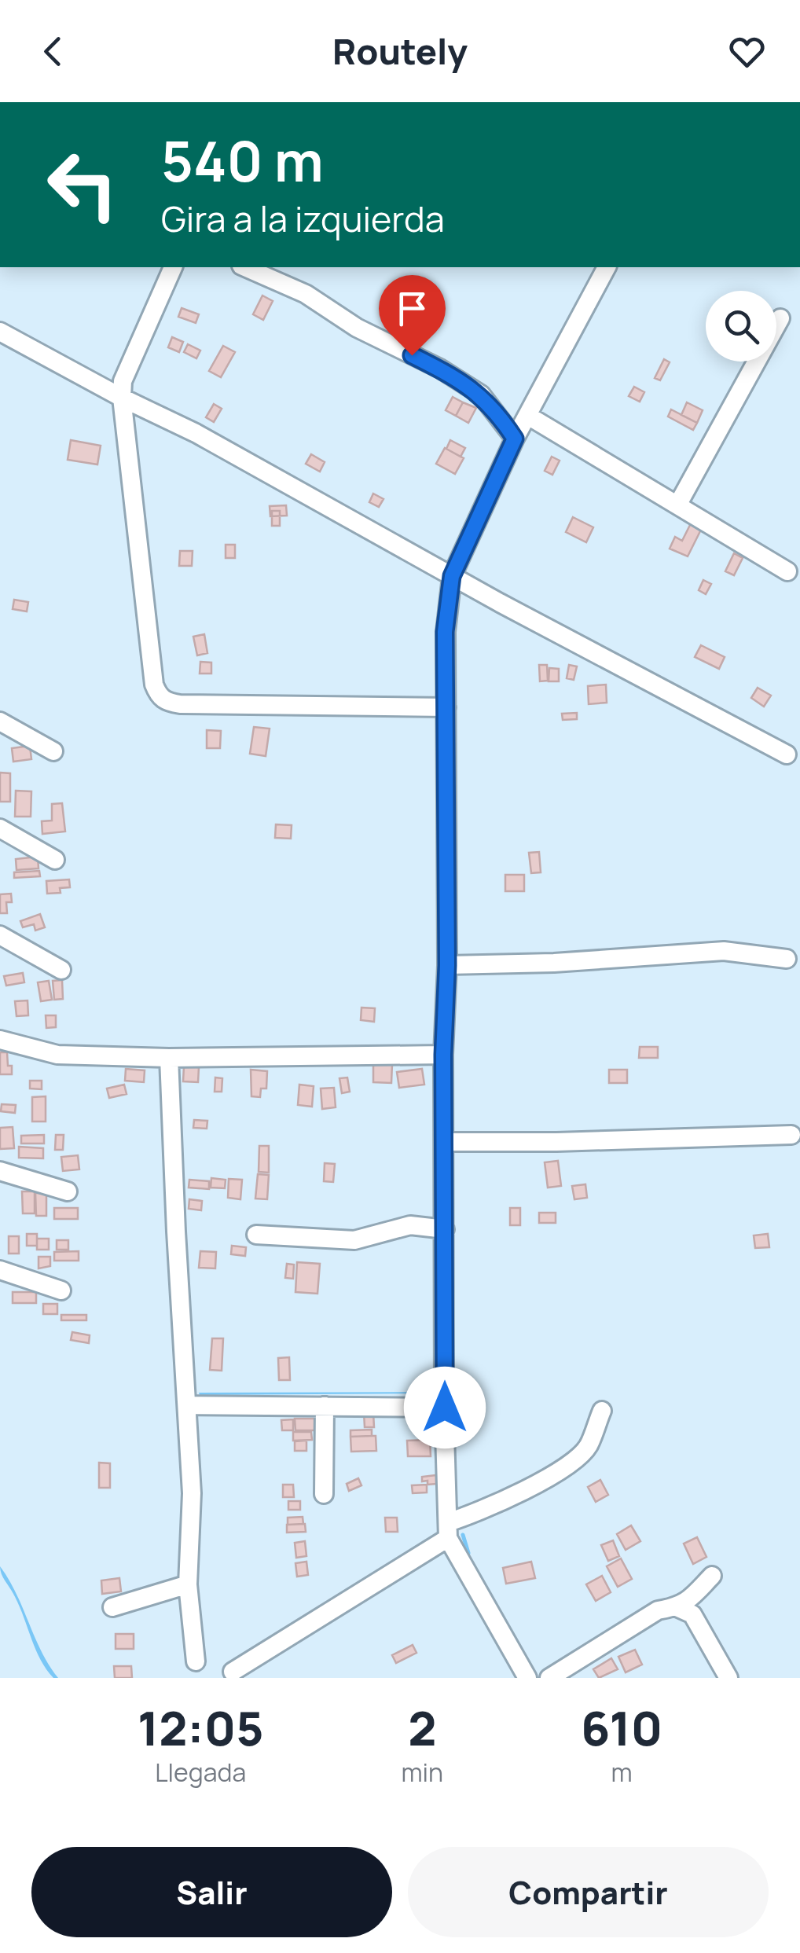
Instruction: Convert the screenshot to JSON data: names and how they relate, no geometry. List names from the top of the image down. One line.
{"page":{"header":"Routely","turn":["540 m","Gira a la izquierda"],"eta":["12:05","Llegada","2","min","610","m"],"buttons":["Salir","Compartir"]}}
